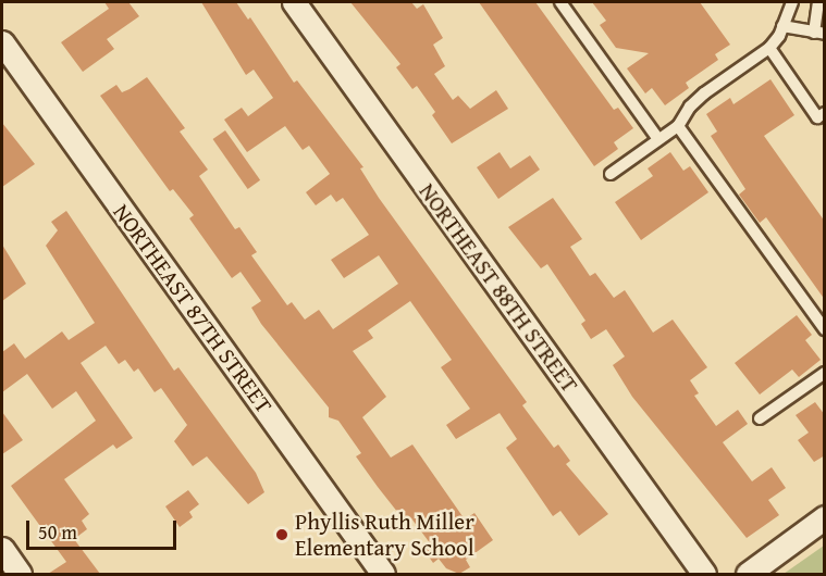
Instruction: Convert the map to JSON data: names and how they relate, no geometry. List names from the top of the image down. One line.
{"streets":{"street":["NORTHEAST 88TH STREET","NORTHEAST 87TH STREET"]},"places":["Phyllis Ruth Miller Elementary School"],"scale_bar":"50 m"}
